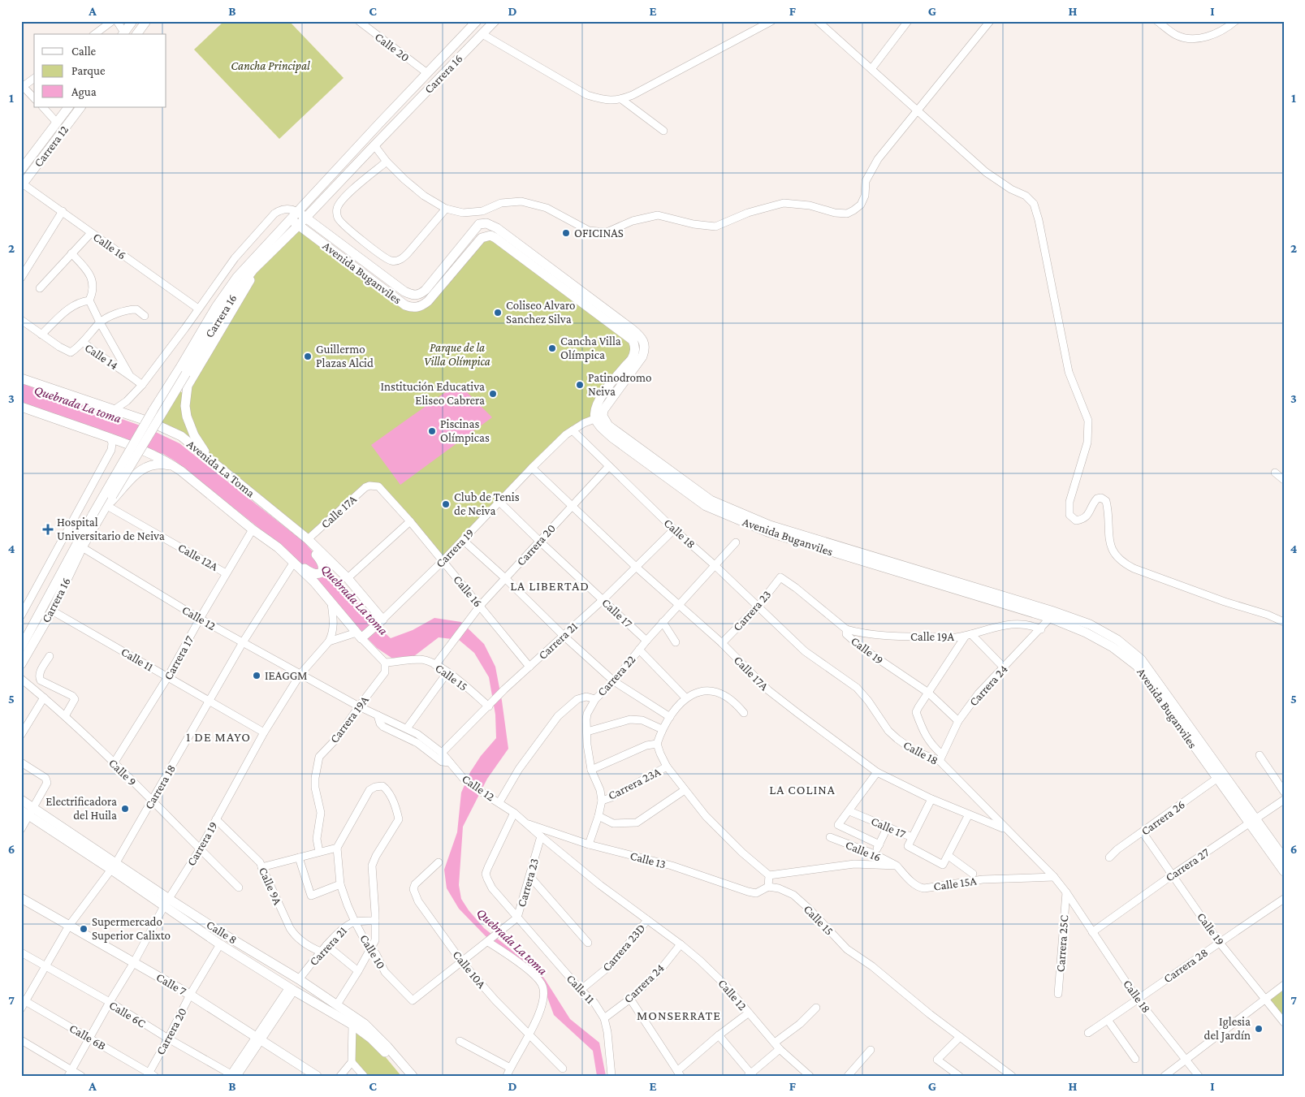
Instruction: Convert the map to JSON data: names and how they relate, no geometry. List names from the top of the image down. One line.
{"streets":{"main road":["Carrera 16","Carrera 12","Avenida Buganviles","Avenida La Toma","Carrera 19","Calle 8","Calle 7"],"street":["Calle 20","Calle 16","Calle 14","Calle 17A","Calle 18","Carrera 20","Calle 12A","Carrera 23","Calle 17","Calle 12","Calle 19A","Carrera 21","Calle 19","Carrera 17","Calle 11","Carrera 22","Calle 15","Carrera 24","Carrera 19A","Calle 9","Carrera 23A","Carrera 18","Carrera 26","Calle 13","Carrera 27","Calle 15A","Calle 9A","Carrera 25C","Carrera 23D","Calle 10","Carrera 28","Calle 10A","Calle 6C","Calle 6B"]},"crossings":[["Calle 20","Carrera 16"],["Carrera 16","Avenida Buganviles"],["Carrera 16","Calle 12A"],["Carrera 16","Calle 12"],["Carrera 16","Calle 11"],["Carrera 12","Calle 16"],["Calle 16","Calle 17A"],["Calle 16","Carrera 20"],["Calle 16","Carrera 19"],["Calle 16","Carrera 21"],["Calle 16","Calle 15A"],["Avenida Buganviles","Carrera 19"],["Avenida Buganviles","Carrera 24"],["Avenida Buganviles","Carrera 26"],["Avenida Buganviles","Carrera 27"],["Avenida La Toma","Calle 17A"],["Avenida La Toma","Carrera 19"],["Calle 17A","Calle 18"],["Calle 17A","Carrera 20"],["Calle 17A","Carrera 19"],["Calle 17A","Carrera 23"],["Calle 17A","Carrera 21"],["Calle 17A","Carrera 22"],["Calle 18","Carrera 20"],["Calle 18","Carrera 19"],["Calle 18","Carrera 23"],["Calle 18","Carrera 21"],["Calle 18","Carrera 22"],["Calle 18","Carrera 24"],["Calle 18","Carrera 27"],["Calle 18","Calle 15A"],["Calle 18","Carrera 25C"],["Calle 18","Carrera 28"],["Carrera 20","Calle 17"],["Carrera 20","Calle 15"],["Carrera 20","Calle 8"],["Carrera 20","Calle 7"],["Carrera 20","Calle 6C"],["Carrera 20","Calle 6B"],["Carrera 19","Calle 17"],["Carrera 19","Calle 12"],["Carrera 19","Calle 11"],["Carrera 19","Calle 9"],["Carrera 19","Calle 9A"],["Carrera 19","Calle 8"],["Carrera 19","Calle 7"],["Carrera 19","Calle 6C"],["Carrera 19","Calle 6B"],["Calle 12A","Carrera 17"],["Carrera 23","Calle 12"],["Carrera 23","Calle 19"],["Carrera 23","Calle 11"],["Carrera 23","Calle 10"],["Carrera 23","Calle 10A"],["Calle 17","Carrera 21"],["Calle 17","Carrera 22"],["Calle 12","Carrera 21"],["Calle 12","Carrera 17"],["Calle 12","Carrera 22"],["Calle 12","Carrera 24"],["Calle 12","Carrera 19A"],["Calle 12","Carrera 18"],["Calle 12","Calle 13"],["Calle 12","Carrera 23D"],["Calle 19A","Calle 19"],["Calle 19A","Carrera 24"],["Carrera 21","Calle 15"],["Carrera 21","Calle 9A"],["Carrera 21","Calle 8"],["Carrera 21","Calle 10"],["Calle 19","Carrera 24"],["Calle 19","Carrera 26"],["Calle 19","Carrera 27"],["Calle 19","Carrera 28"],["Carrera 17","Calle 11"],["Carrera 17","Calle 9"],["Calle 11","Carrera 24"],["Calle 11","Carrera 18"],["Calle 11","Carrera 23D"],["Calle 15","Carrera 19A"],["Calle 15","Calle 13"],["Calle 9","Carrera 18"],["Carrera 18","Calle 8"],["Carrera 18","Calle 7"],["Carrera 18","Calle 6C"],["Carrera 18","Calle 6B"]],"districts":["LA LIBERTAD","1 DE MAYO","LA COLINA","MONSERRATE"],"water":["Quebrada La toma"],"parks":["Cancha Principal","Parque de la Villa Olímpica"],"places":{"other":["OFICINAS","Coliseo Alvaro Sanchez Silva","Cancha Villa Olímpica","Guillermo Plazas Alcid","Patinodromo Neiva","Institución Educativa Eliseo Cabrera","Piscinas Olímpicas","Club de Tenis de Neiva","IEAGGM","Electrificadora del Huila","Supermercado Superior Calixto","Iglesia del Jardín"],"health":["Hospital Universitario de Neiva"]},"legend":["Calle","Parque","Agua"],"grid":{"columns":["A","B","C","D","E","F","G","H","I"],"rows":["1","2","3","4","5","6","7"]}}
